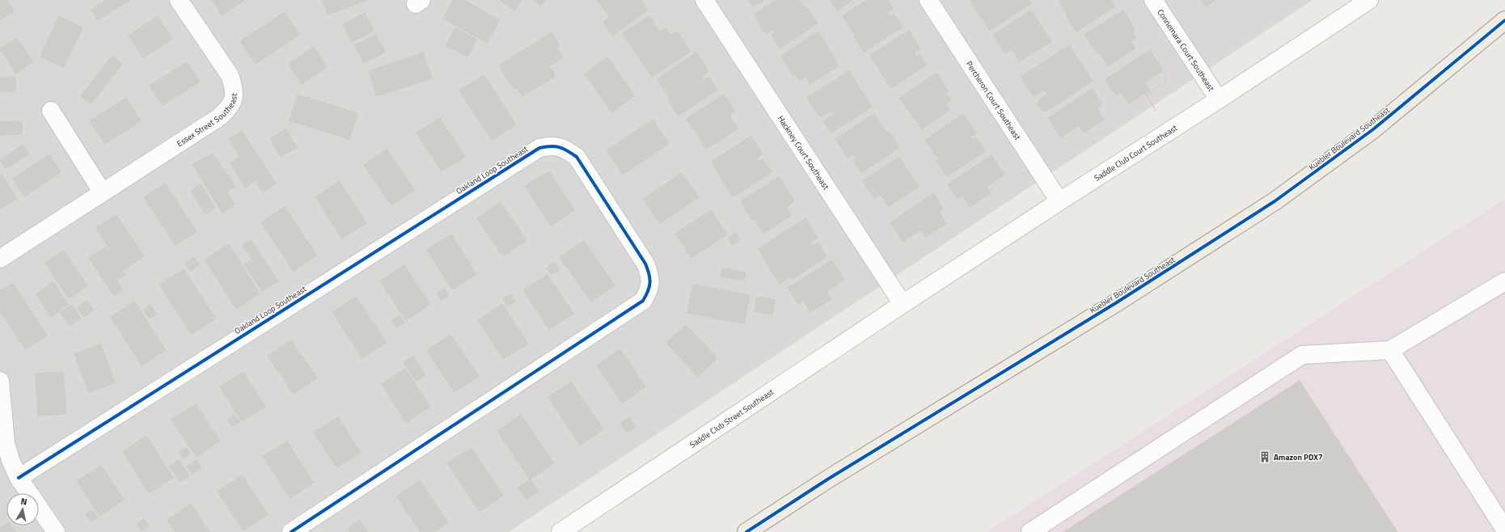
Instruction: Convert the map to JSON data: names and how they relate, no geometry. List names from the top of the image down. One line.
{"streets":{"main road":["Kuebler Boulevard Southeast"],"street":["Connemara Court Southeast","Percheron Court Southeast","Essex Street Southeast","Hackney Court Southeast","Saddle Club Court Southeast","Oakland Loop Southeast","Saddle Club Street Southeast"]},"crossings":[["Connemara Court Southeast","Saddle Club Court Southeast"],["Percheron Court Southeast","Saddle Club Court Southeast"],["Hackney Court Southeast","Saddle Club Court Southeast"],["Hackney Court Southeast","Saddle Club Street Southeast"],["Saddle Club Court Southeast","Saddle Club Street Southeast"]],"places":{"building":["Amazon PDX7"]},"north":"top"}
